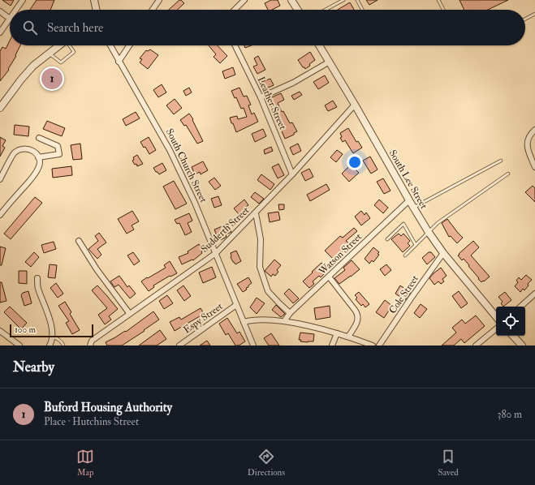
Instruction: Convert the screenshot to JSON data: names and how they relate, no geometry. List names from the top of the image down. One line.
{"streets":{"street":["Leather Street","South Church Street","South Lee Street","Sudderth Street","Watson Street","Cole Street","Espy Street"]},"crossings":[["Leather Street","Sudderth Street"],["South Church Street","Sudderth Street"],["South Church Street","Espy Street"],["South Lee Street","Sudderth Street"],["South Lee Street","Watson Street"],["South Lee Street","Cole Street"]],"scale_bar":"100 m","page":{"search":"Search here","pins":"1","scale":"100 m","heading":"Nearby","list":[{"mark":"1","name":"Buford Housing Authority","note":"Place · Hutchins Street","value":"380 m"}],"nav":["Map","Directions","Saved"]}}
